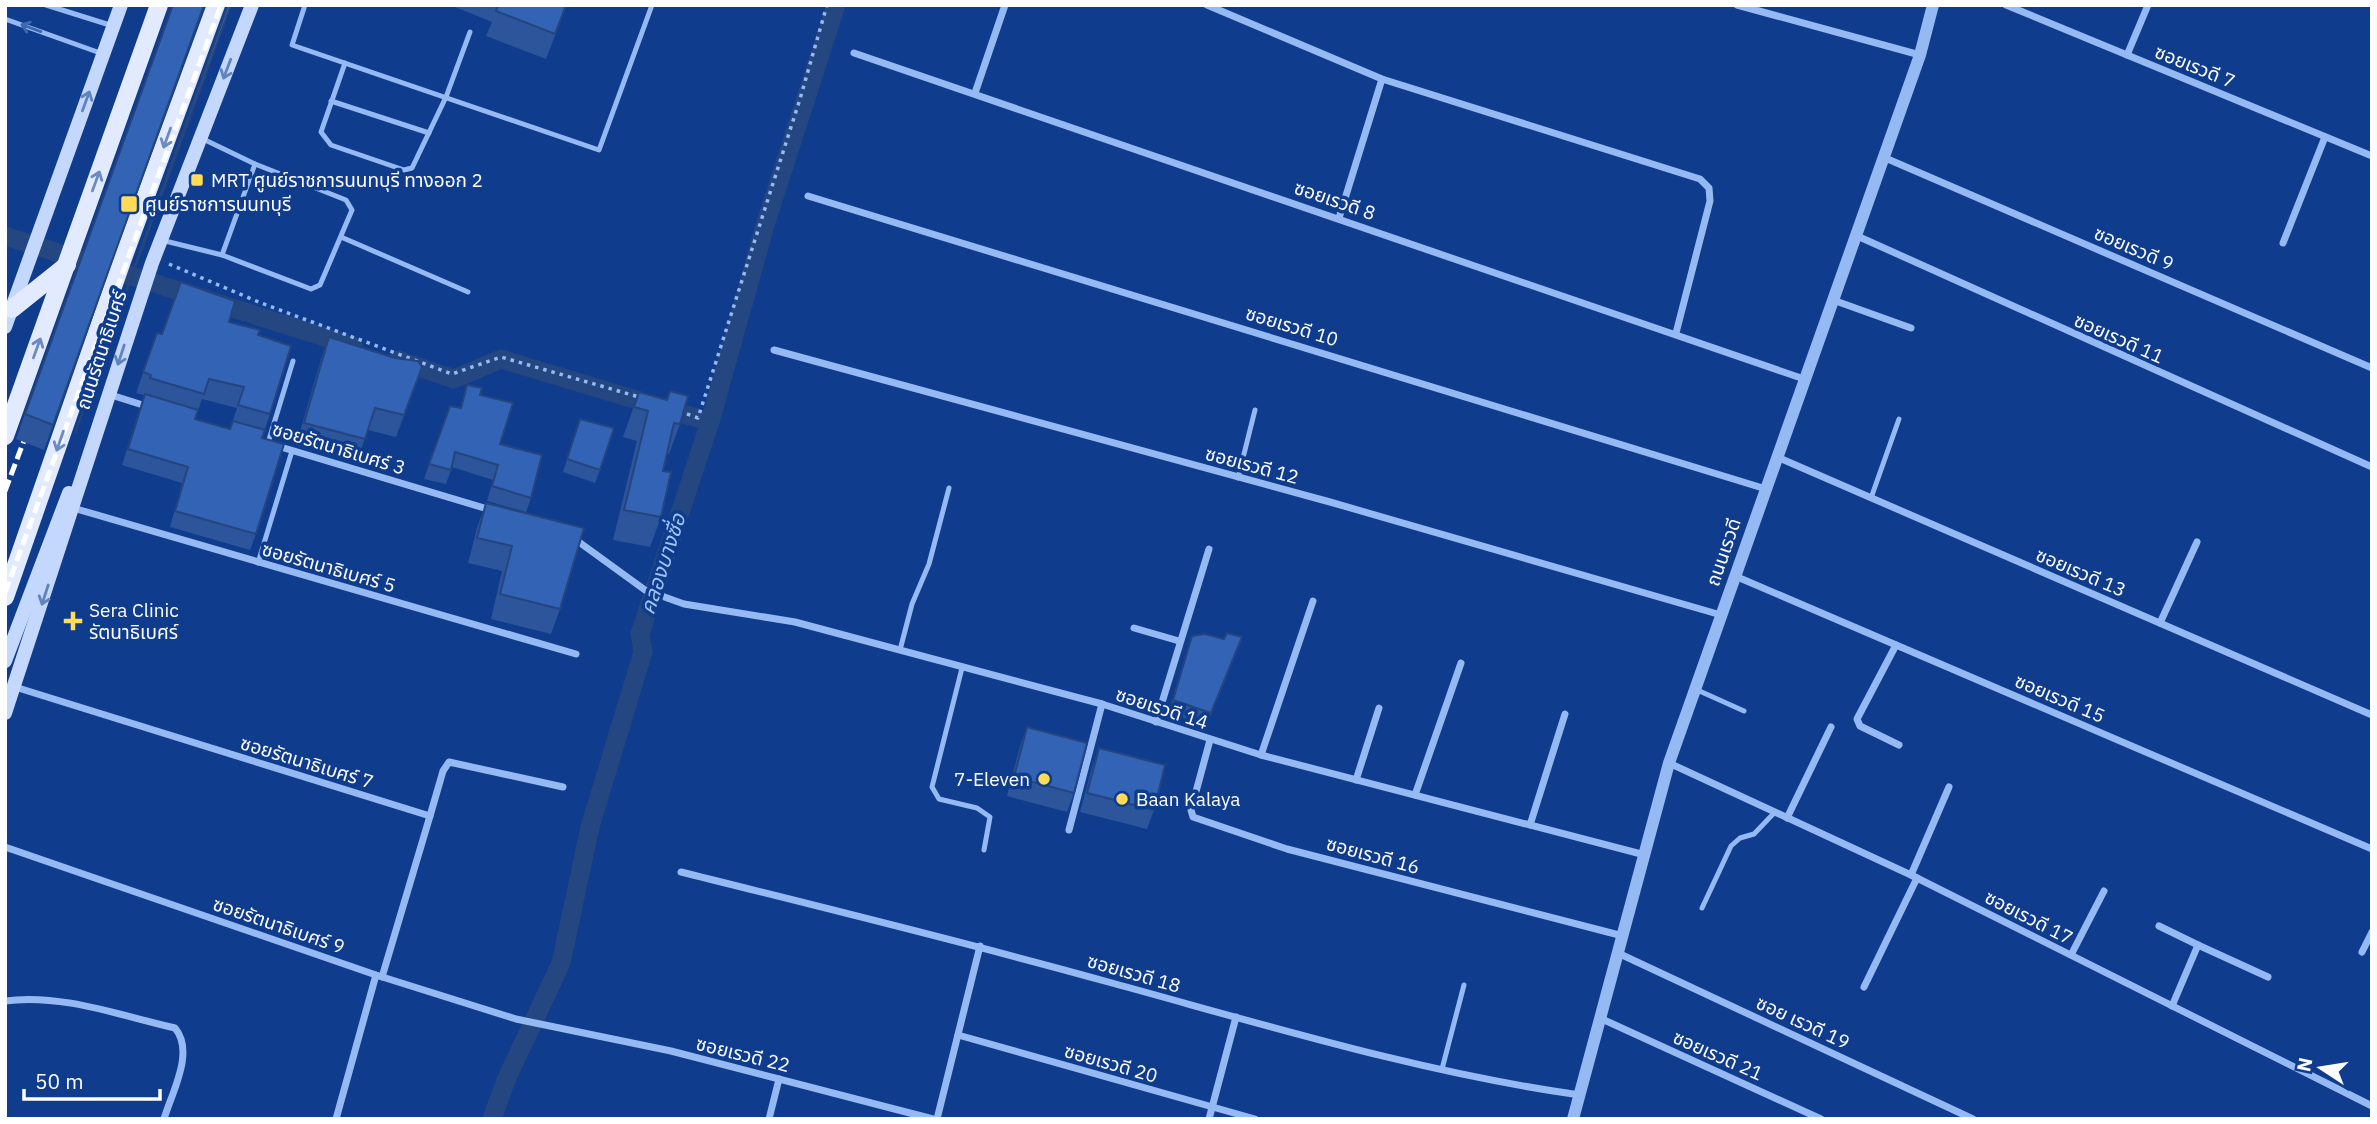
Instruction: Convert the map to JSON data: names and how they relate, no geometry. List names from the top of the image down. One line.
{"streets":{"main road":["ถนนรัตนาธิเบศร์"],"street":["ซอยเรวดี 7","ซอยเรวดี 8","ซอยเรวดี 9","ซอยเรวดี 10","ซอยเรวดี 11","ซอยรัตนาธิเบศร์ 3","ซอยเรวดี 12","ถนนเรวดี","ซอยรัตนาธิเบศร์ 5","ซอยเรวดี 13","ซอยเรวดี 15","ซอยเรวดี 14","ซอยรัตนาธิเบศร์ 7","ซอยเรวดี 16","ซอยเรวดี 17","ซอยรัตนาธิเบศร์ 9","ซอยเรวดี 18","ซอย เรวดี 19","ซอยเรวดี 22","ซอยเรวดี 21","ซอยเรวดี 20"]},"crossings":[["ซอยเรวดี 8","ถนนเรวดี"],["ซอยเรวดี 9","ถนนเรวดี"],["ซอยเรวดี 10","ถนนเรวดี"],["ซอยเรวดี 11","ถนนเรวดี"],["ถนนรัตนาธิเบศร์","ซอยรัตนาธิเบศร์ 5"],["ถนนรัตนาธิเบศร์","ซอยรัตนาธิเบศร์ 7"],["ซอยเรวดี 12","ถนนเรวดี"],["ถนนเรวดี","ซอยเรวดี 13"],["ถนนเรวดี","ซอยเรวดี 15"],["ถนนเรวดี","ซอยเรวดี 14"],["ถนนเรวดี","ซอยเรวดี 16"],["ถนนเรวดี","ซอยเรวดี 17"],["ถนนเรวดี","ซอยเรวดี 18"],["ถนนเรวดี","ซอย เรวดี 19"],["ถนนเรวดี","ซอยเรวดี 21"],["ซอยเรวดี 14","ซอยเรวดี 16"],["ซอยรัตนาธิเบศร์ 9","ซอยเรวดี 22"]],"water":["คลองบางซื่อ"],"places":{"transit":["MRT ศูนย์ราชการนนทบุรี ทางออก 2","ศูนย์ราชการนนทบุรี"],"health":["Sera Clinic รัตนาธิเบศร์"],"other":["7-Eleven","Baan Kalaya"]},"scale_bar":"50 m","north":"left"}
